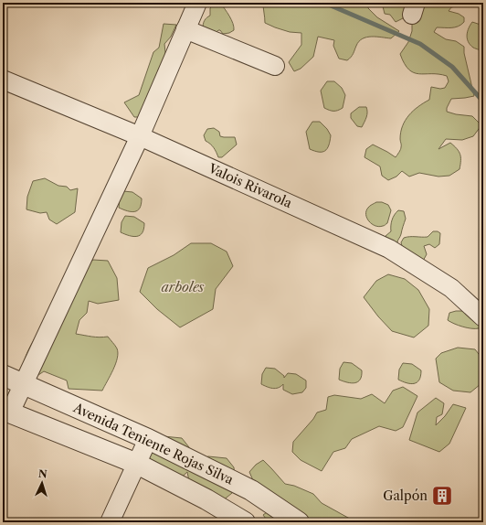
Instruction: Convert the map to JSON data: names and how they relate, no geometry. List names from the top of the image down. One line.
{"streets":{"street":["Valois Rivarola","Avenida Teniente Rojas Silva"]},"parks":["arboles"],"places":{"building":["Galpón"]},"north":"top"}
